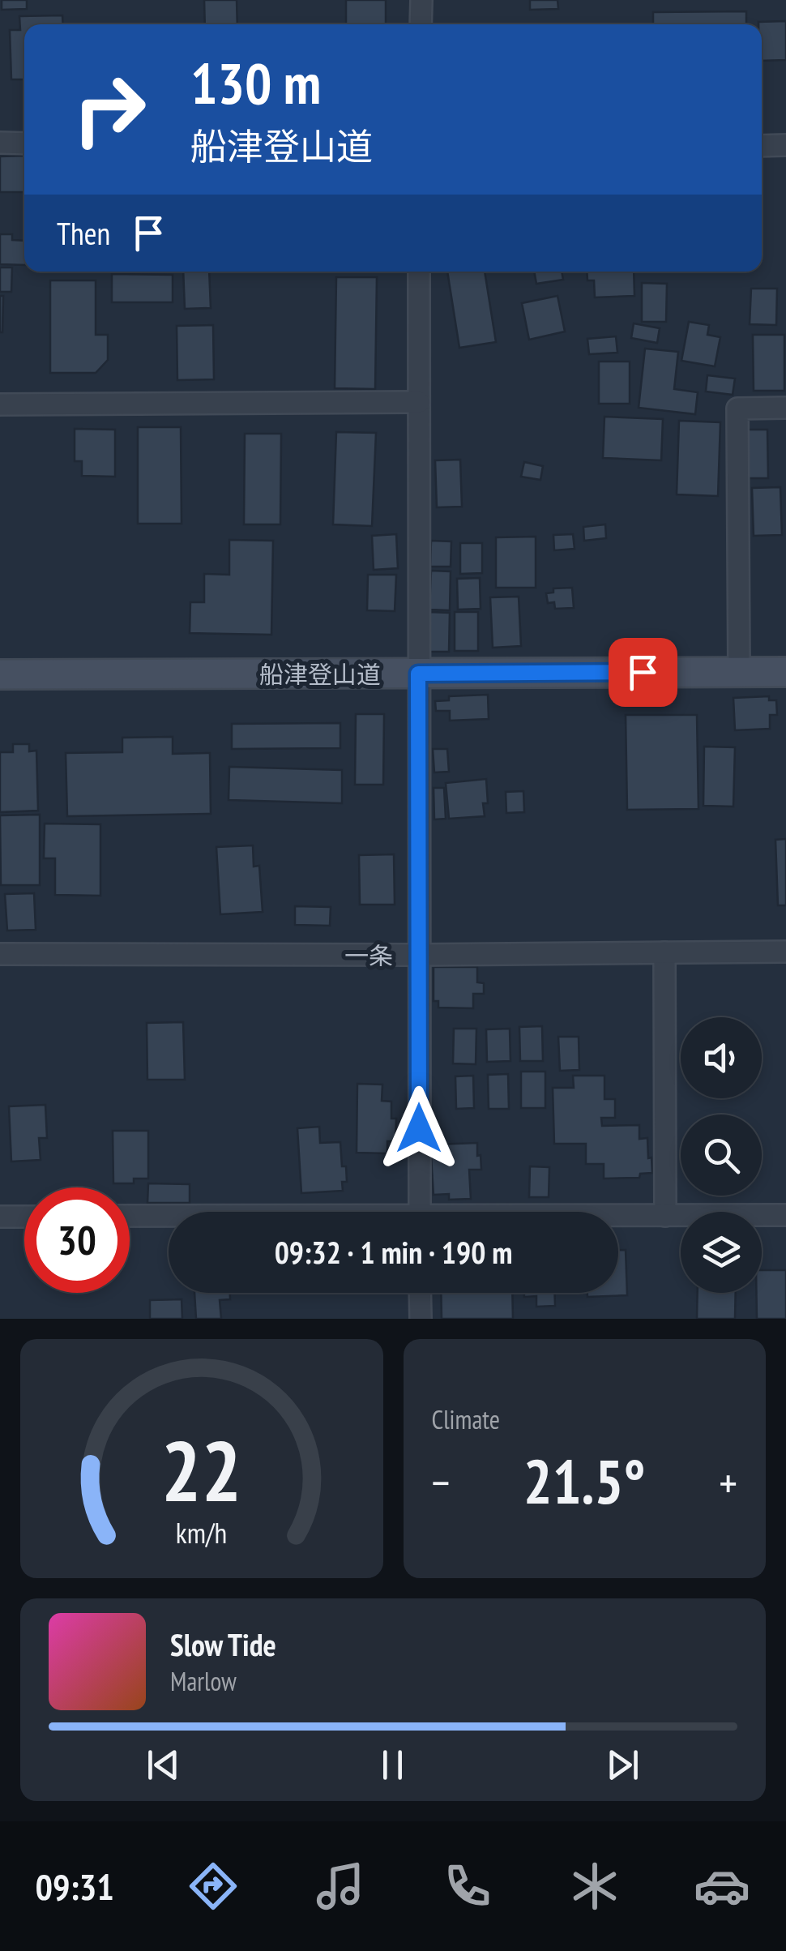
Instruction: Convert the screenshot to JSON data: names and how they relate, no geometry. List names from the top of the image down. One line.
{"streets":{"street":["船津登山道","一条"]},"page":{"turn":["130 m","船津登山道"],"then":"Then","limit":"30","trip":"09:32 · 1 min · 190 m","tile":"Climate","heat":["−","21.5°","+"],"song":["Slow Tide","Marlow"],"tabs":"09:31","gauge":["22","km/h"]}}
